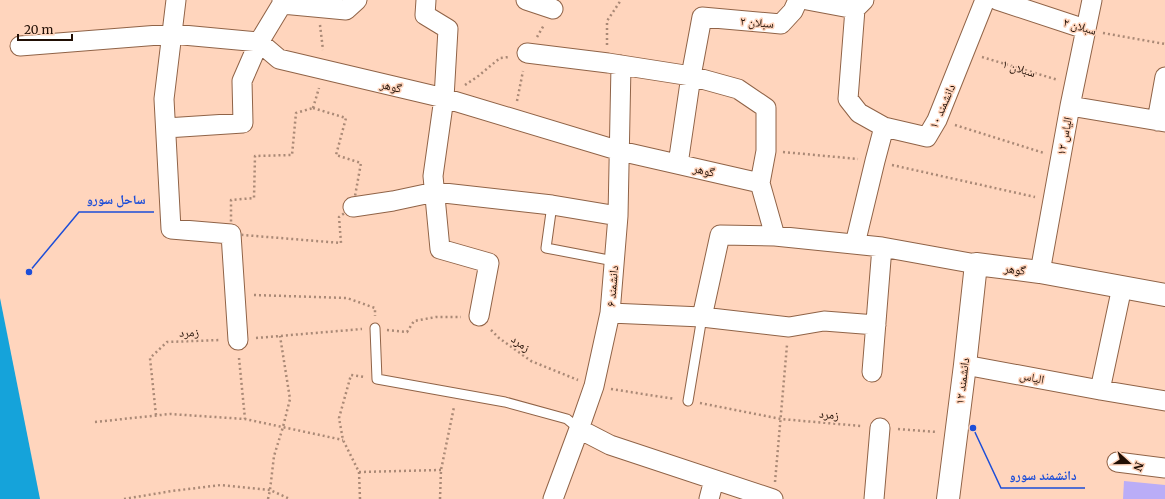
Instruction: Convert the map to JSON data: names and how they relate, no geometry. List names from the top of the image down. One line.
{"streets":{"street":["سبلان ۲","گوهر","دانشمند ۱۰","الیاس ۱۲","دانشمند ۶","الیاس","دانشمند ۱۲"],"path":["سبلان ۱","زمرد"]},"crossings":[["سبلان ۲","الیاس ۱۲"],["سبلان ۱","دانشمند ۱۰"],["سبلان ۱","الیاس ۱۲"],["گوهر","الیاس ۱۲"],["گوهر","دانشمند ۶"],["گوهر","دانشمند ۱۲"],["دانشمند ۶","زمرد"],["زمرد","دانشمند ۱۲"],["الیاس","دانشمند ۱۲"]],"places":["ساحل سورو","دانشمند سورو"],"scale_bar":"20 m","north":"right"}
